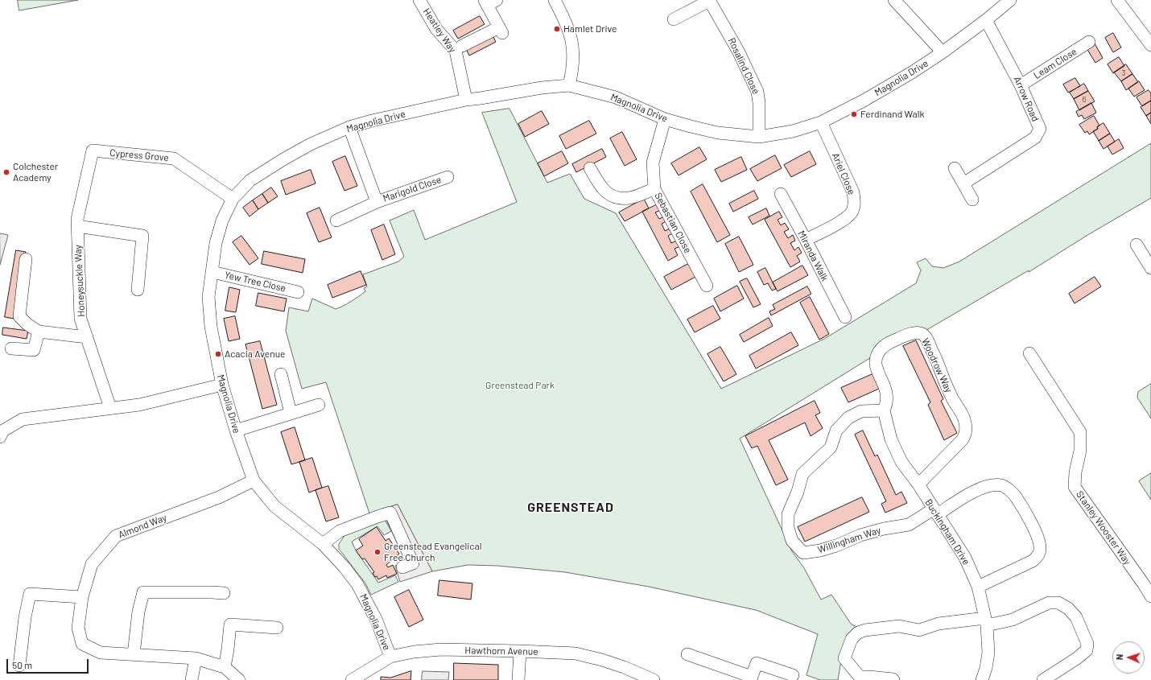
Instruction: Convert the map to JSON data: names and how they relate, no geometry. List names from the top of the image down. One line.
{"streets":{"street":["Heatley Way","Leam Close","Rosalind Close","Magnolia Drive","Arrow Road","Cypress Grove","Ariel Close","Marigold Close","Sebastian Close","Miranda Walk","Honeysuckle Way","Yew Tree Close","Woodrow Way","Almond Way","Stanley Wooster Way","Buckingham Drive","Willingham Way","Hawthorn Avenue"]},"crossings":[["Heatley Way","Magnolia Drive"],["Leam Close","Arrow Road"],["Rosalind Close","Magnolia Drive"],["Magnolia Drive","Arrow Road"],["Magnolia Drive","Cypress Grove"],["Magnolia Drive","Ariel Close"],["Magnolia Drive","Marigold Close"],["Magnolia Drive","Sebastian Close"],["Magnolia Drive","Yew Tree Close"],["Magnolia Drive","Almond Way"],["Magnolia Drive","Hawthorn Avenue"],["Cypress Grove","Honeysuckle Way"],["Ariel Close","Miranda Walk"],["Woodrow Way","Buckingham Drive"],["Woodrow Way","Willingham Way"],["Buckingham Drive","Willingham Way"]],"districts":["GREENSTEAD"],"parks":["Greenstead Park"],"places":["Hamlet Drive","Ferdinand Walk","Colchester Academy","Acacia Avenue","Greenstead Evangelical Free Church"],"house_numbers":["3","6"],"scale_bar":"50 m","north":"left"}
